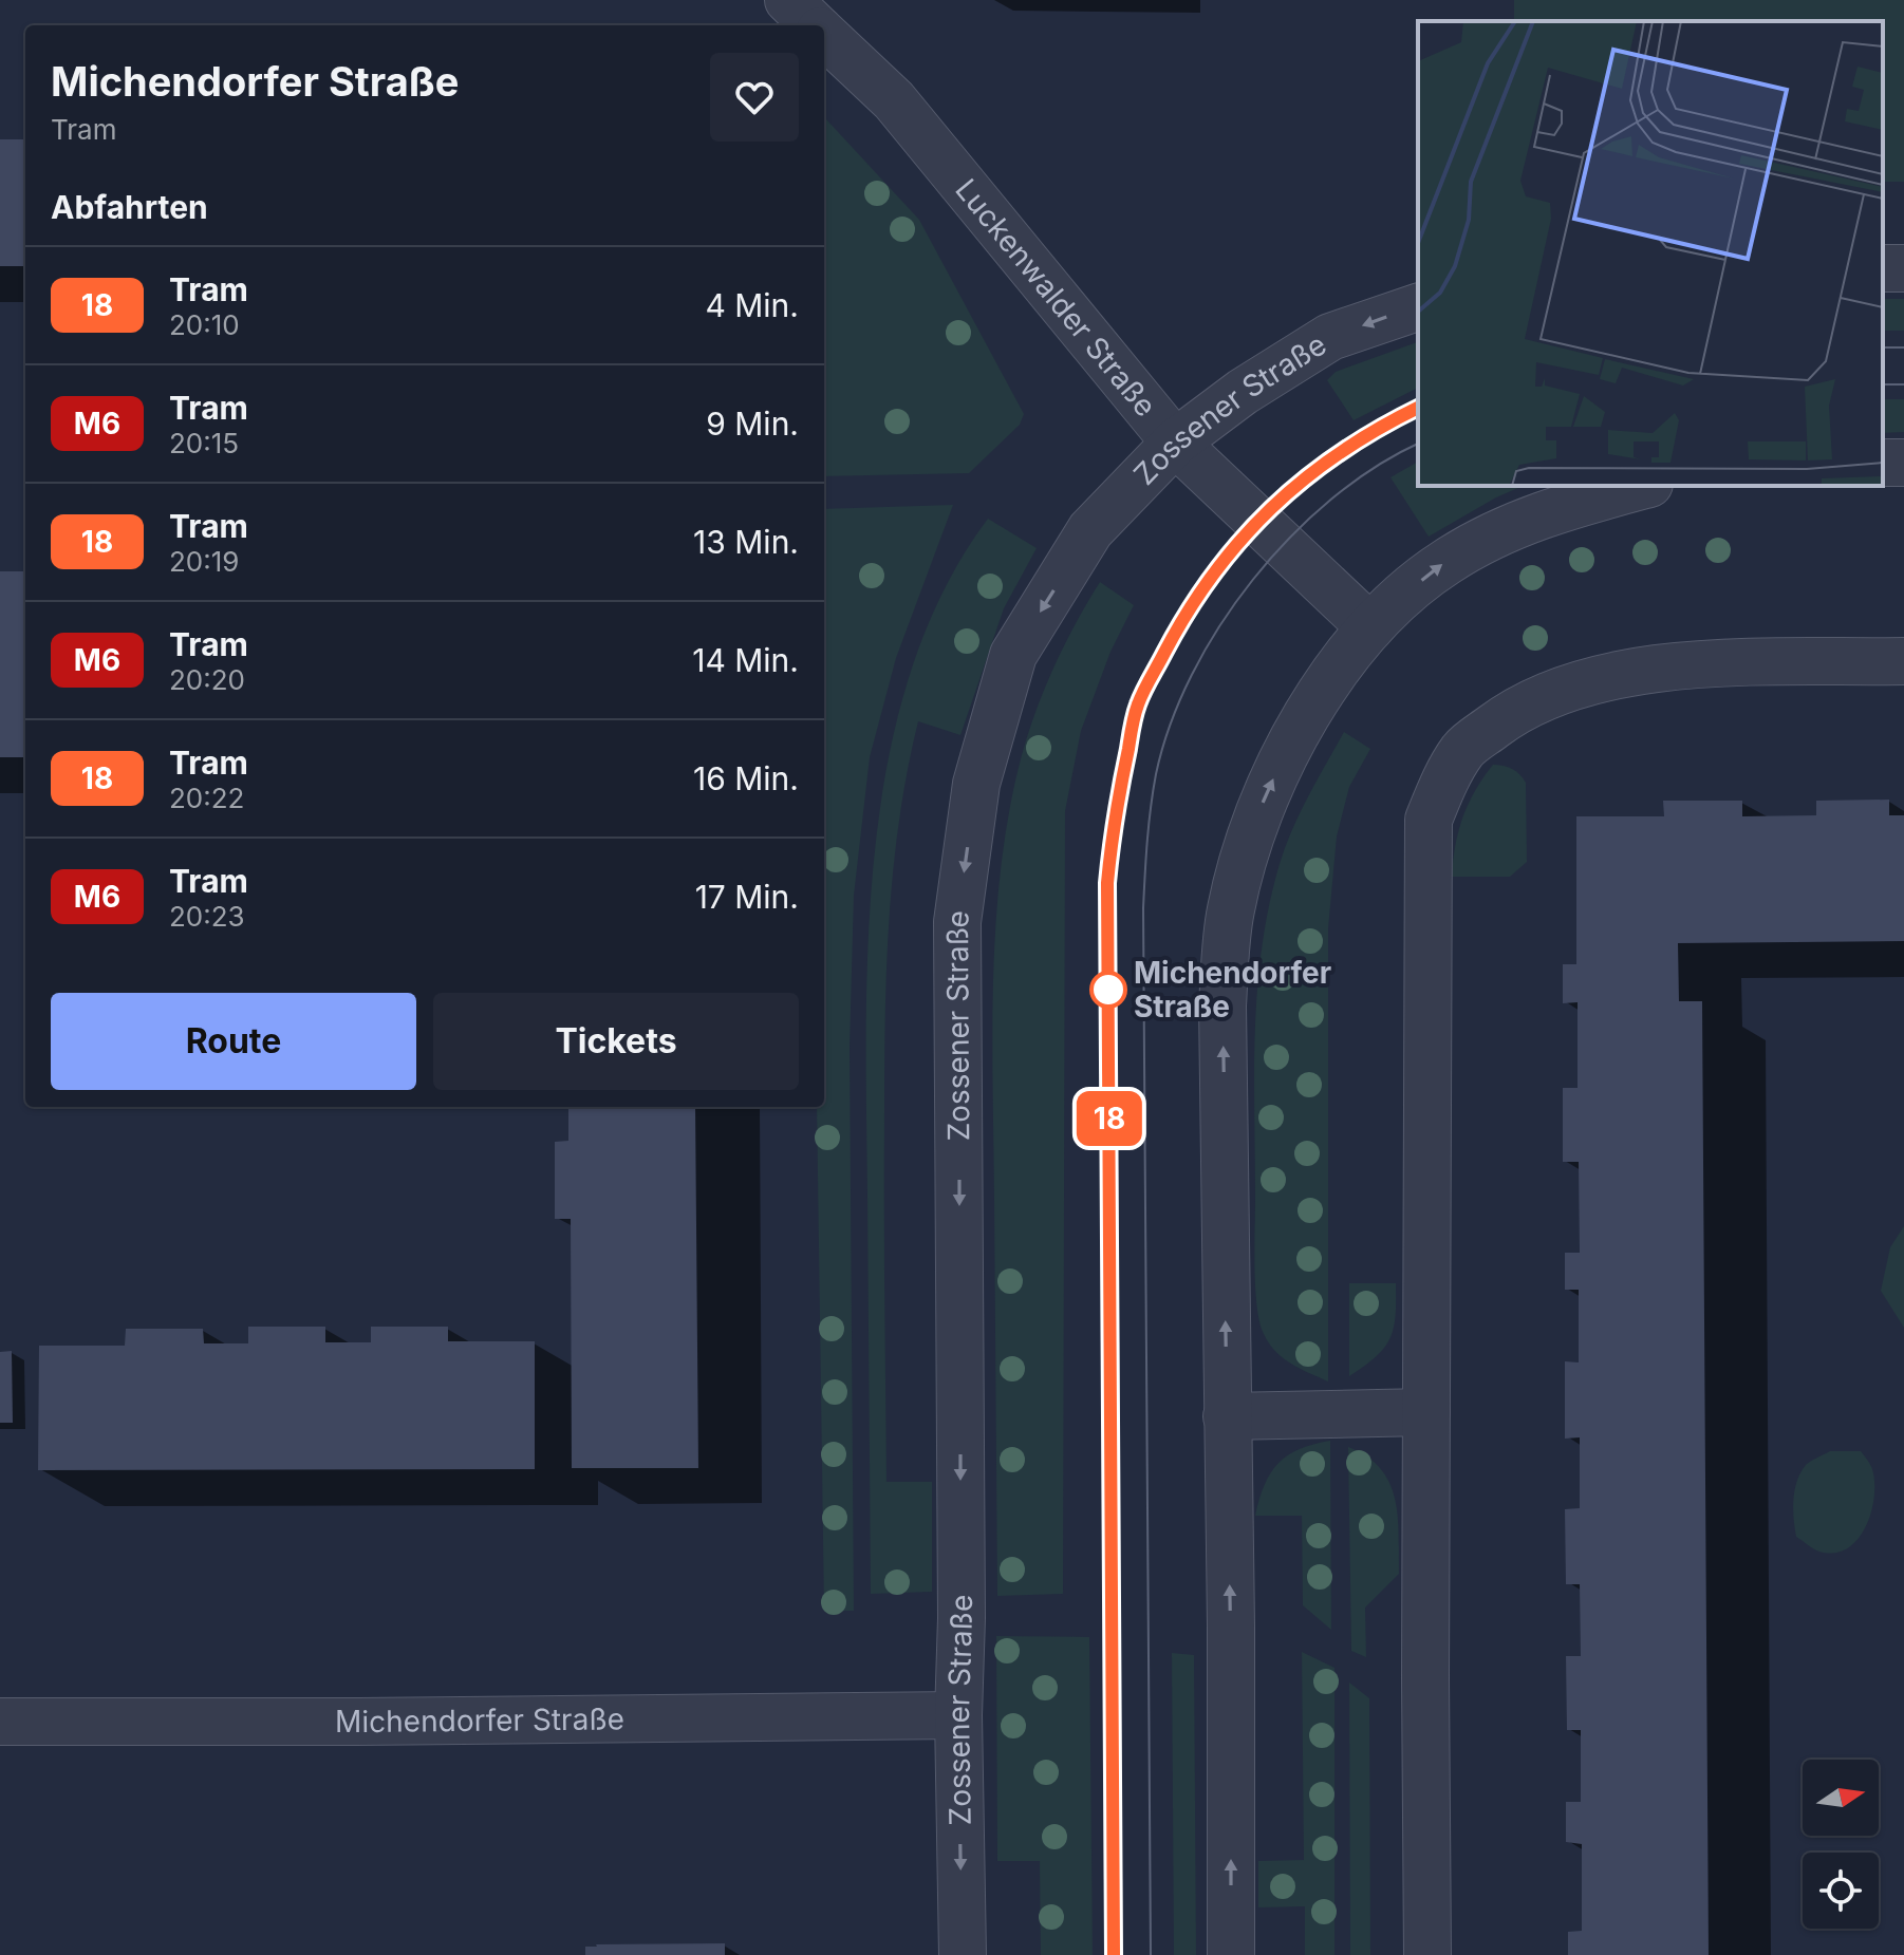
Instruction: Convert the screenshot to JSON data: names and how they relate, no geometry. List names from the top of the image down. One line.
{"streets":{"street":["Luckenwalder Straße","Zossener Straße","Michendorfer Straße"]},"crossings":[["Luckenwalder Straße","Zossener Straße"],["Zossener Straße","Michendorfer Straße"]],"places":["Michendorfer Straße"],"lines":["tram line 18"],"north":"right","page":{"on_map":"18","heading":[["Michendorfer Straße","Tram"],"Abfahrten"],"list":[{"mark":"18","name":"Tram","note":"20:10","value":"4 Min."},{"mark":"M6","name":"Tram","note":"20:15","value":"9 Min."},{"mark":"18","name":"Tram","note":"20:19","value":"13 Min."},{"mark":"M6","name":"Tram","note":"20:20","value":"14 Min."},{"mark":"18","name":"Tram","note":"20:22","value":"16 Min."},{"mark":"M6","name":"Tram","note":"20:23","value":"17 Min."}],"buttons":["Route","Tickets"]}}
